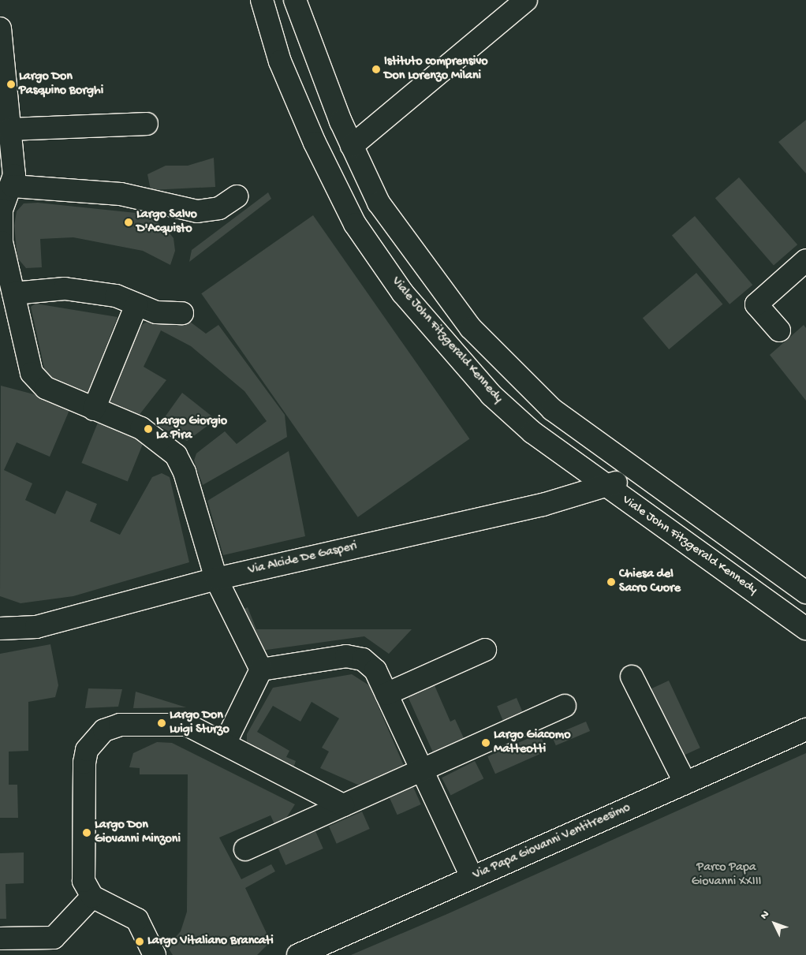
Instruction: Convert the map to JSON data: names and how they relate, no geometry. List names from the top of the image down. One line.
{"streets":{"street":["Viale John Fitzgerald Kennedy","Via Alcide De Gasperi","Via Papa Giovanni Ventitreesimo"]},"crossings":[["Viale John Fitzgerald Kennedy","Via Alcide De Gasperi"]],"parks":["Parco Papa Giovanni XXIII"],"places":["Istituto comprensivo Don Lorenzo Milani","Largo Don Pasquino Borghi","Largo Salvo D'Acquisto","Largo Giorgio La Pira","Chiesa del Sacro Cuore","Largo Don Luigi Sturzo","Largo Giacomo Matteotti","Largo Don Giovanni Minzoni","Largo Vitaliano Brancati"],"north":"top left"}
